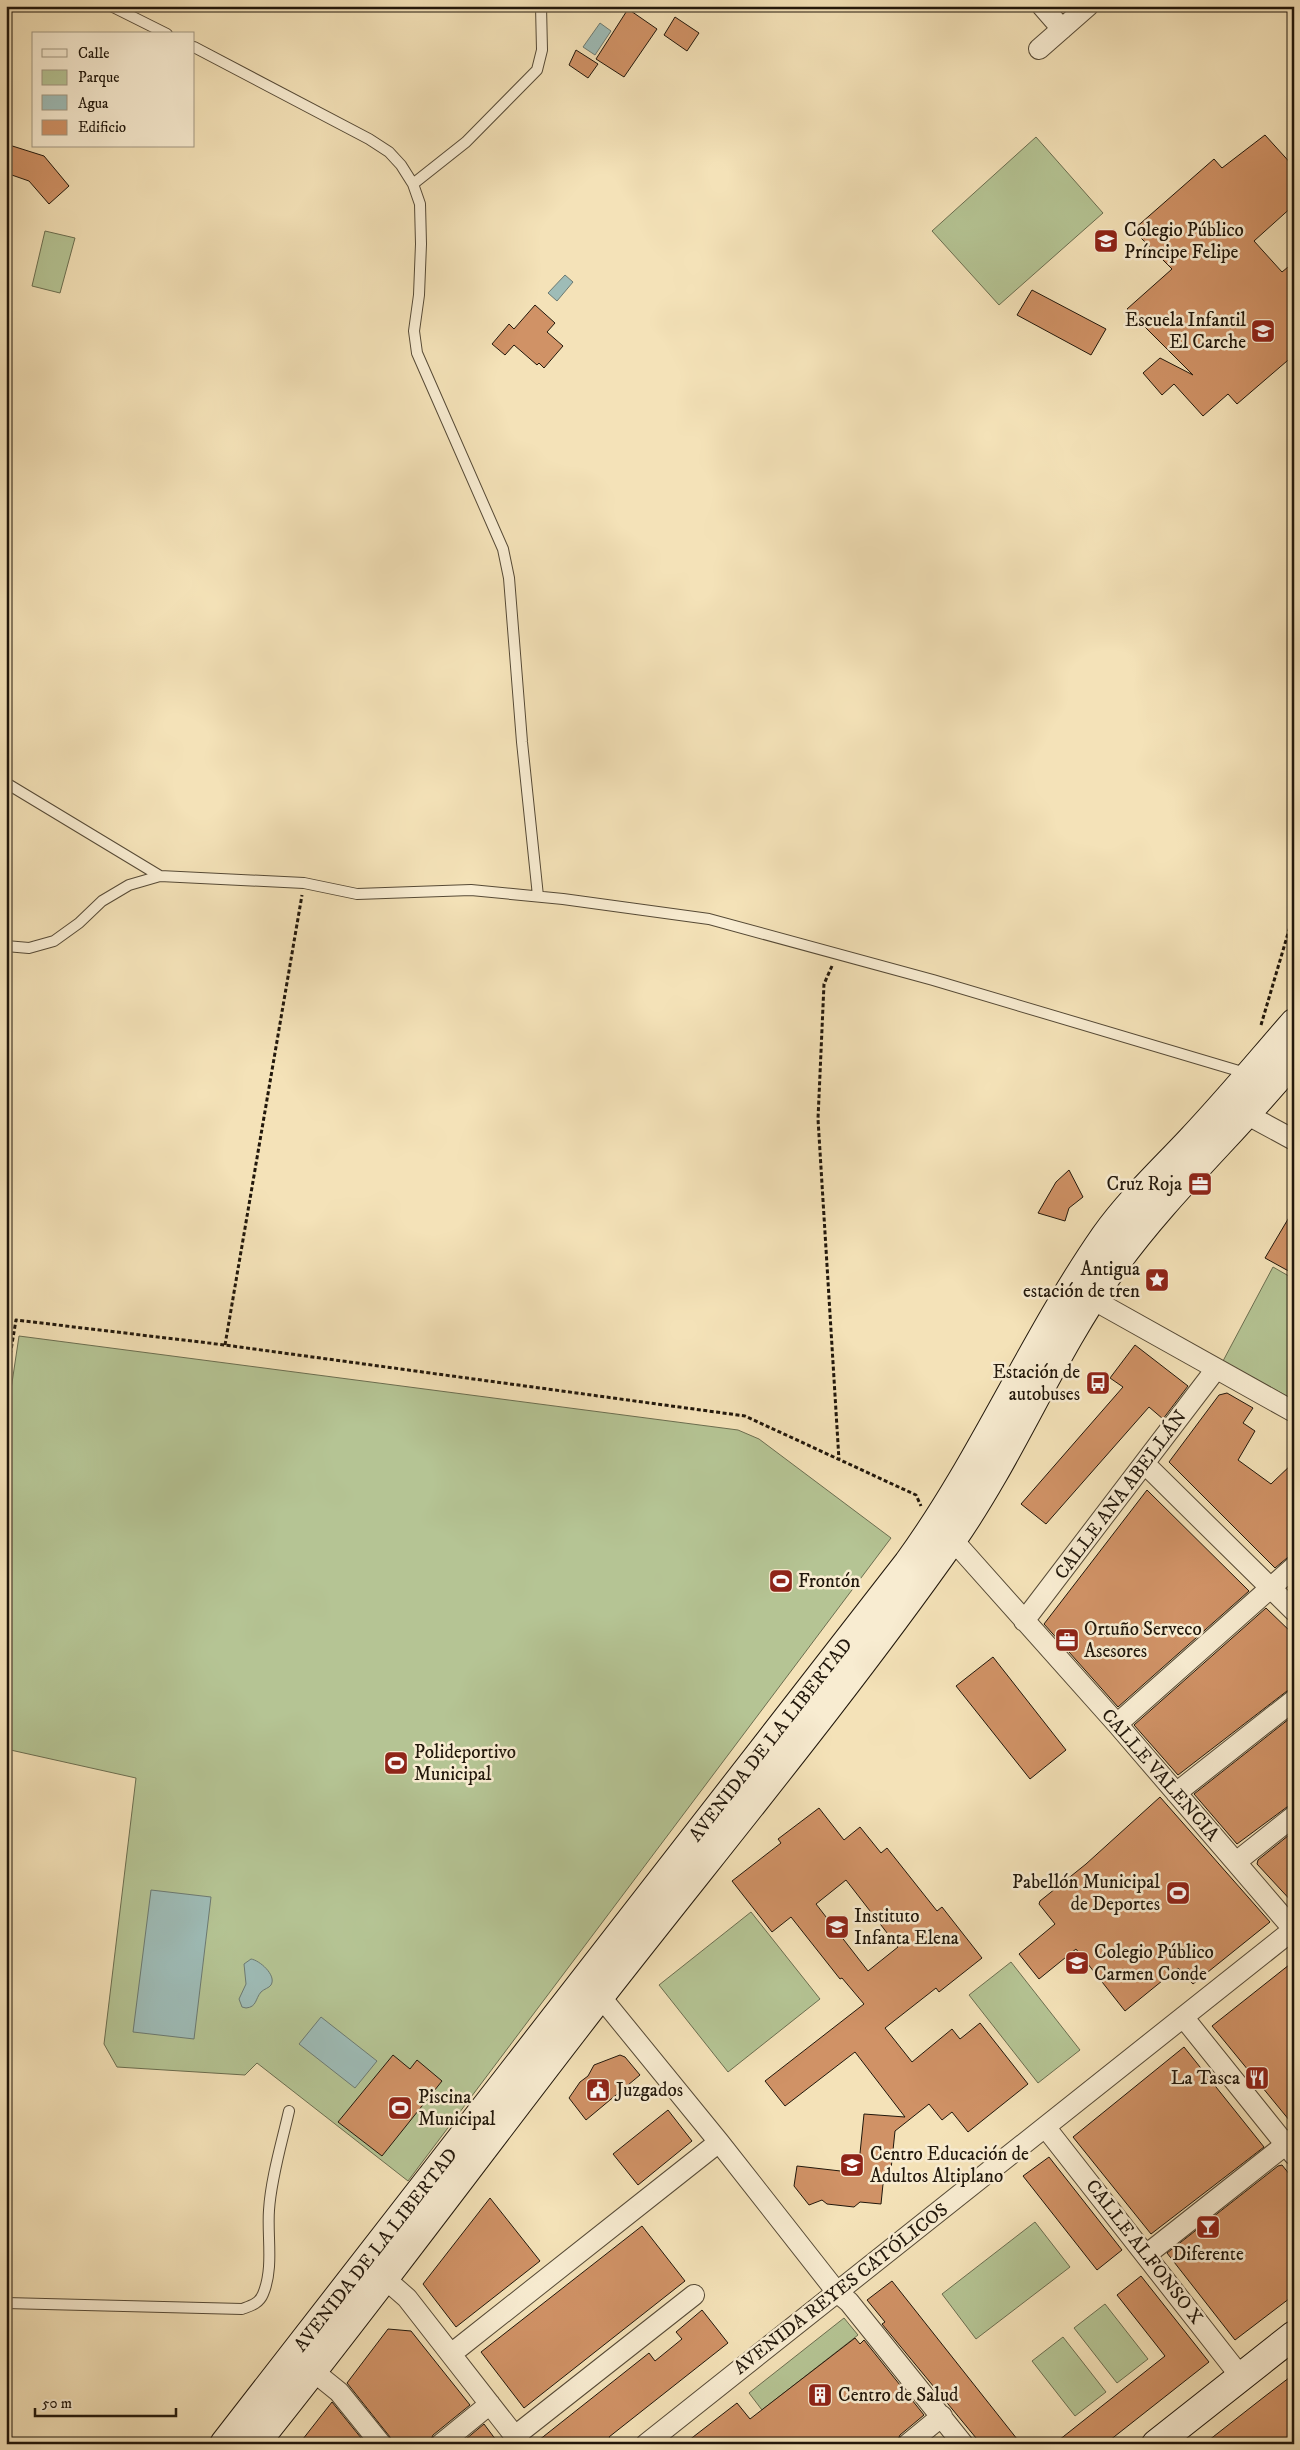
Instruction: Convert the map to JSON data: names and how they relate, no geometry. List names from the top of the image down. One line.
{"streets":{"main road":["AVENIDA DE LA LIBERTAD"],"street":["CALLE ANA ABELLÁN","CALLE VALENCIA","CALLE ALFONSO X","AVENIDA REYES CATÓLICOS"]},"crossings":[["CALLE ANA ABELLÁN","CALLE VALENCIA"],["CALLE VALENCIA","AVENIDA REYES CATÓLICOS"],["CALLE ALFONSO X","AVENIDA REYES CATÓLICOS"]],"places":{"school or university":["Colegio Público Príncipe Felipe","Escuela Infantil El Carche","Instituto Infanta Elena","Colegio Público Carmen Conde","Centro Educación de Adultos Altiplano"],"office":["Cruz Roja","Ortuño Serveco Asesores"],"place":["Antigua estación de tren"],"bus stop":["Estación de autobuses"],"sports":["Frontón","Polideportivo Municipal","Pabellón Municipal de Deportes","Piscina Municipal"],"restaurant":["La Tasca"],"public building":["Juzgados"],"bar":["Diferente"],"building":["Centro de Salud"]},"legend":["Calle","Parque","Agua","Edificio"],"scale_bar":"50 m"}
